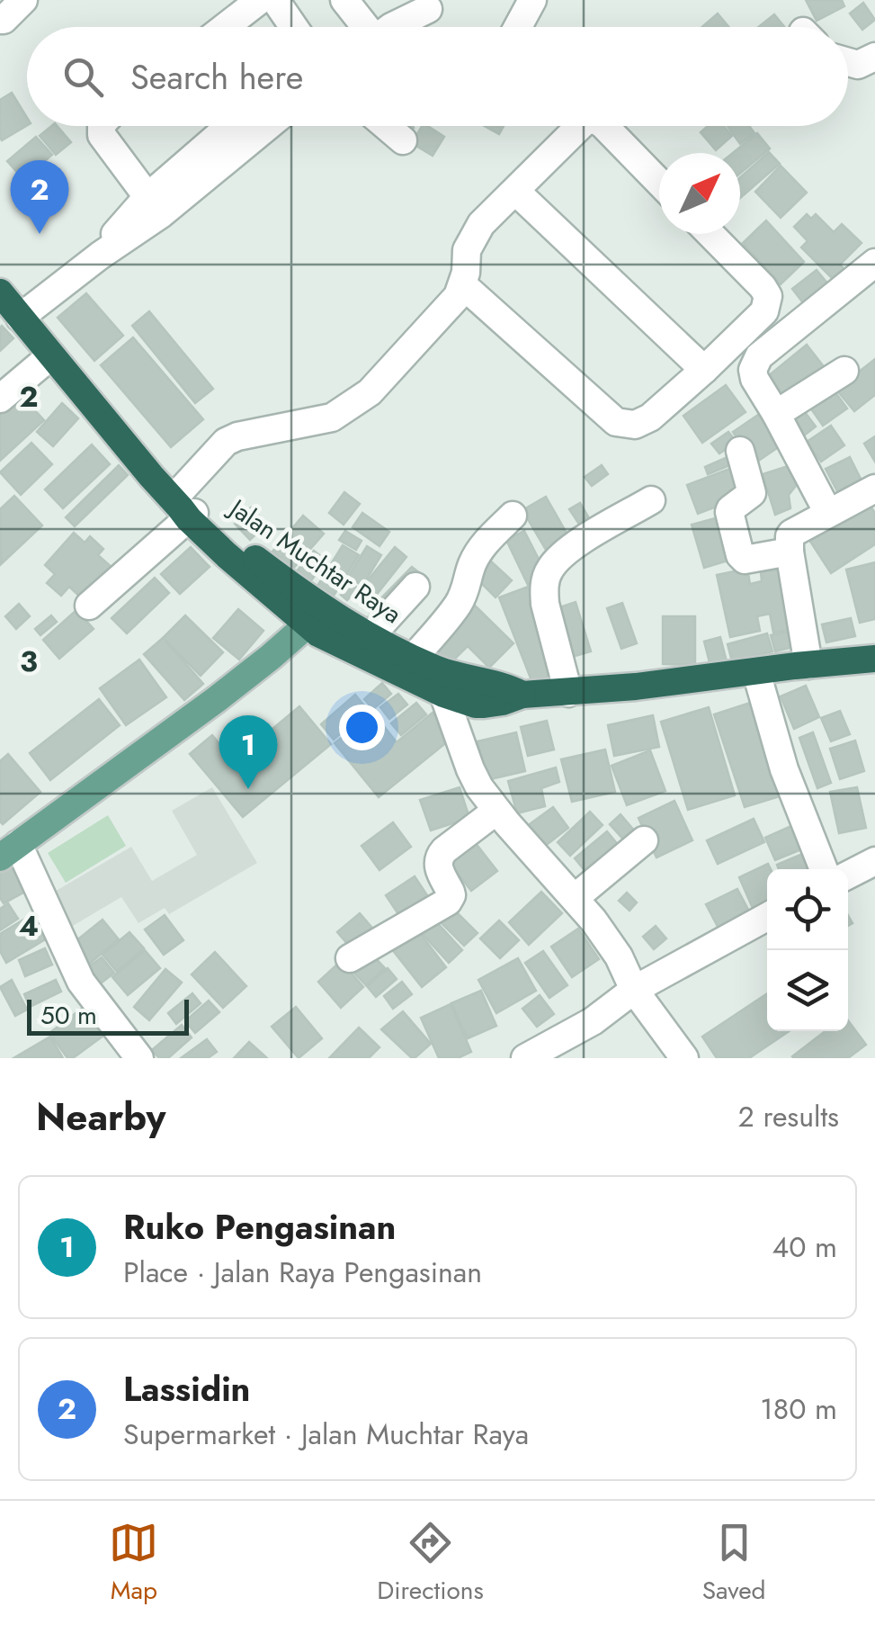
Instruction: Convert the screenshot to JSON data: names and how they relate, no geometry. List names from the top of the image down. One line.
{"streets":{"highway":["Jalan Muchtar Raya"]},"scale_bar":"50 m","north":"top right","page":{"search":"Search here","pins":["2","1"],"scale":"50 m","heading":["Nearby","2 results"],"list":[{"mark":"1","name":"Ruko Pengasinan","note":"Place · Jalan Raya Pengasinan","value":"40 m"},{"mark":"2","name":"Lassidin","note":"Supermarket · Jalan Muchtar Raya","value":"180 m"}],"nav":["Map","Directions","Saved"]},"grid":{"rows":["2","3","4"]}}
